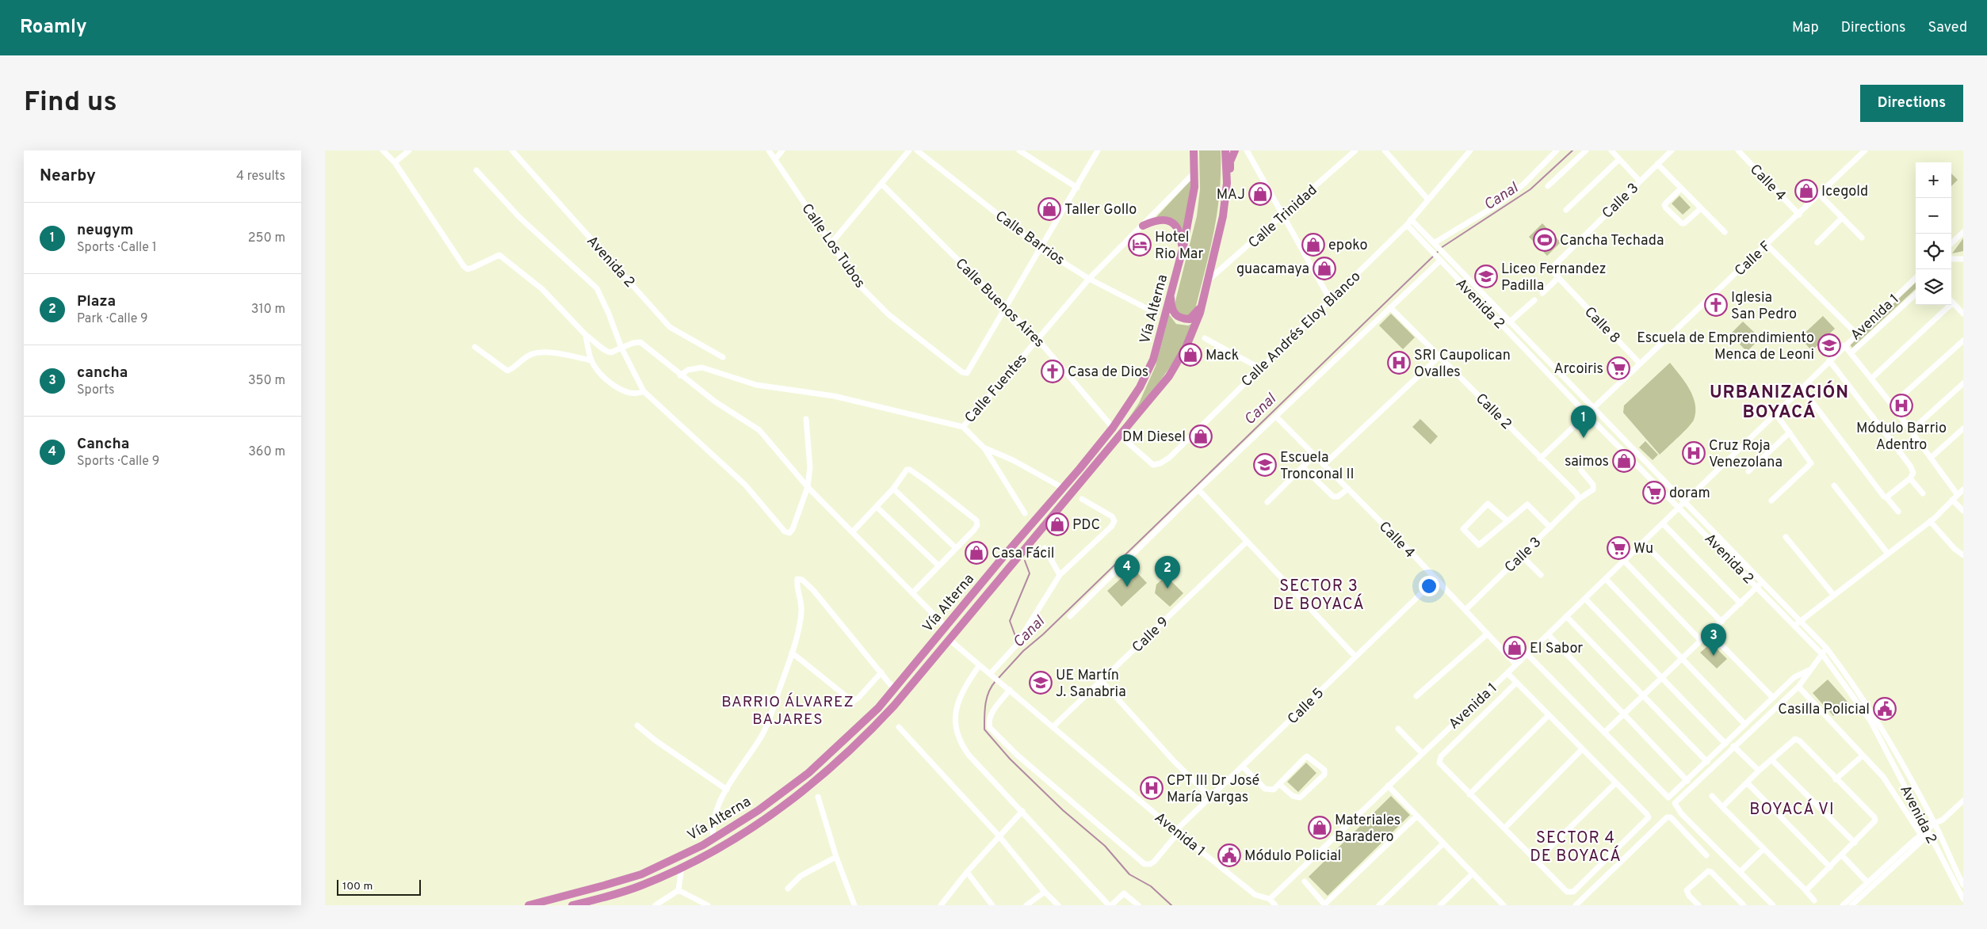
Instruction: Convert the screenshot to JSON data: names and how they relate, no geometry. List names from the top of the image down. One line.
{"streets":{"highway":["Vía Alterna"],"street":["Calle 4","Calle 3","Calle Trinidad","Calle Barrios","Calle Los Tubos","Calle F","Avenida 2","Calle Buenos Aires","Avenida 1","Calle 8","Calle Andrés Eloy Blanco","Calle Fuentes","Calle 2","Calle 9","Calle 5"]},"crossings":[["Calle 4","Calle 3"],["Calle 4","Calle F"],["Calle 4","Avenida 1"],["Calle 4","Calle 5"],["Calle 3","Calle 8"],["Calle 3","Calle 2"],["Calle Trinidad","Vía Alterna"],["Calle Barrios","Calle Fuentes"],["Calle Los Tubos","Calle Buenos Aires"],["Calle F","Avenida 2"],["Calle F","Calle 8"],["Calle F","Calle 2"],["Avenida 2","Avenida 1"],["Avenida 2","Calle Andrés Eloy Blanco"],["Calle Buenos Aires","Vía Alterna"],["Calle Buenos Aires","Calle Fuentes"],["Vía Alterna","Calle Andrés Eloy Blanco"],["Vía Alterna","Calle Fuentes"],["Avenida 1","Calle 9"],["Avenida 1","Calle 5"]],"districts":["URBANIZACIÓN BOYACÁ","SECTOR 3 DE BOYACÁ","BARRIO ÁLVAREZ BAJARES","BOYACÁ VI","SECTOR 4 DE BOYACÁ"],"water":["Canal"],"places":{"shop":["Icegold","MAJ","Taller Gollo","epoko","guacamaya","Mack","DM Diesel","saimos","PDC","Casa Fácil","El Sabor","Materiales Baradero"],"sports":["Cancha Techada"],"hotel":["Hotel Rio Mar"],"school or university":["Liceo Fernandez Padilla","Escuela de Emprendimiento Menca de Leoni","Escuela Tronconal II","UE Martín J. Sanabria"],"church":["Iglesia San Pedro","Casa de Dios"],"hospital":["SRI Caupolican Ovalles","Módulo Barrio Adentro","Cruz Roja Venezolana","CPT III Dr José María Vargas"],"supermarket":["Arcoiris","doram","Wu"],"public building":["Casilla Policial","Módulo Policial"]},"scale_bar":"100 m","page":{"header":"Roamly","nav":["Map","Directions","Saved"],"buttons":"Directions","title":"Find us","heading":["Nearby","4 results"],"map_buttons":["+","−"],"list":[{"mark":"1","name":"neugym","note":"Sports · Calle 1","value":"250 m"},{"mark":"2","name":"Plaza","note":"Park · Calle 9","value":"310 m"},{"mark":"3","name":"cancha","note":"Sports","value":"350 m"},{"mark":"4","name":"Cancha","note":"Sports · Calle 9","value":"360 m"}],"pins":["1","4","2","3"],"scale":"100 m"}}
